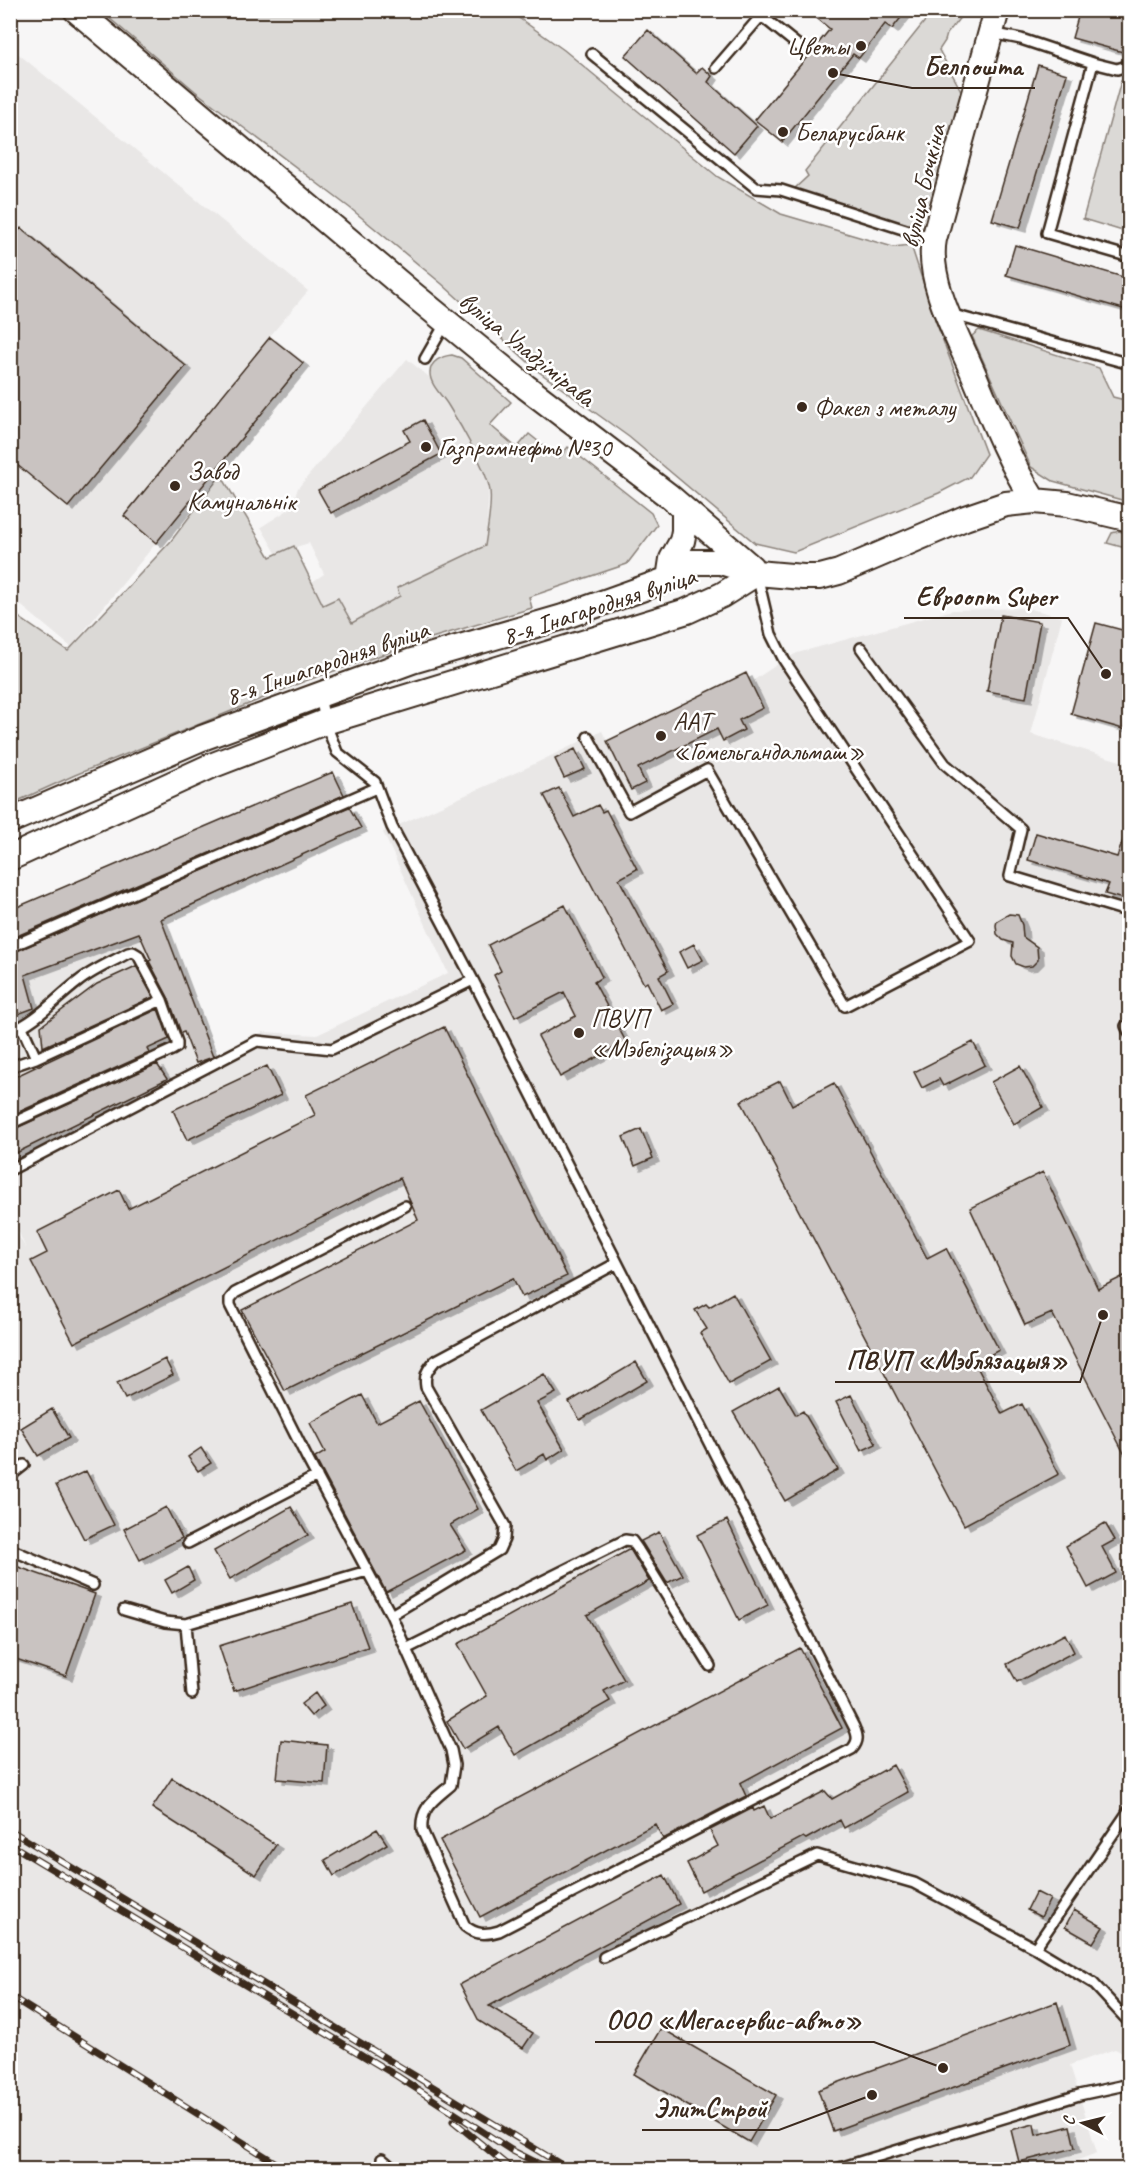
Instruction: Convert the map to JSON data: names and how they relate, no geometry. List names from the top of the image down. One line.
{"streets":{"main road":["вуліца Бочкіна","вуліца Уладзімірава","8-я Інагародняя вуліца","8-я Іншагародняя вуліца"]},"crossings":[["вуліца Уладзімірава","8-я Інагародняя вуліца"],["8-я Інагародняя вуліца","8-я Іншагародняя вуліца"]],"places":["Цветы","Белпошта","Беларусбанк","Факел з металу","Газпромнефть №30","Завод Камунальнік","Евроопт Super","ААТ «Гомельгандальмаш»","ПВУП «Мэбелізацыя»","ПВУП «Мэблязацыя»","ООО «Мегасервис-авто»","ЭлитСтрой"],"north":"left"}
